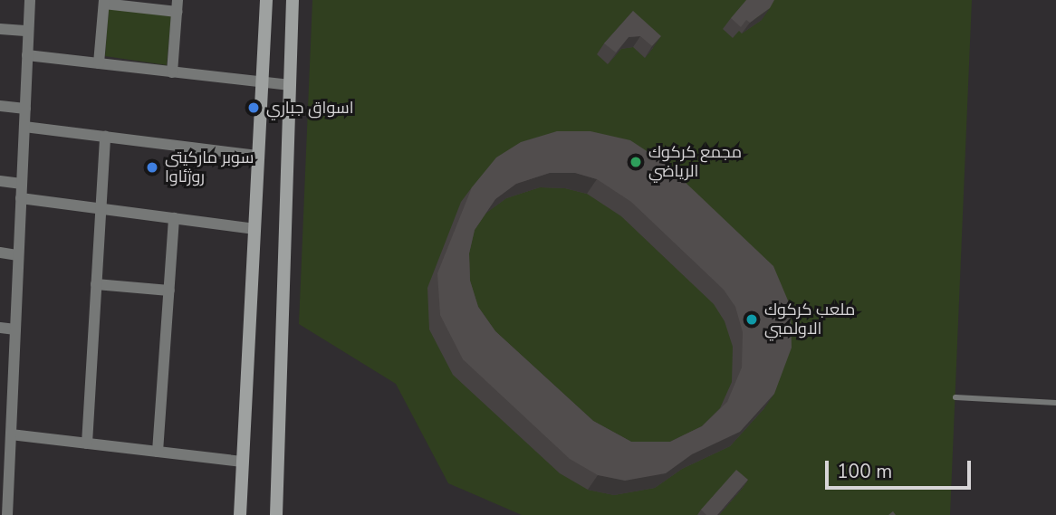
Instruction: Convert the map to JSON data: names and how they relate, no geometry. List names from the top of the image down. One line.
{"places":["اسواق جباري","مجمع كركوك الرياضي","سوبر ماركيتى روژئاوا","ملعب كركوك الاولمبي"],"scale_bar":"100 m"}
